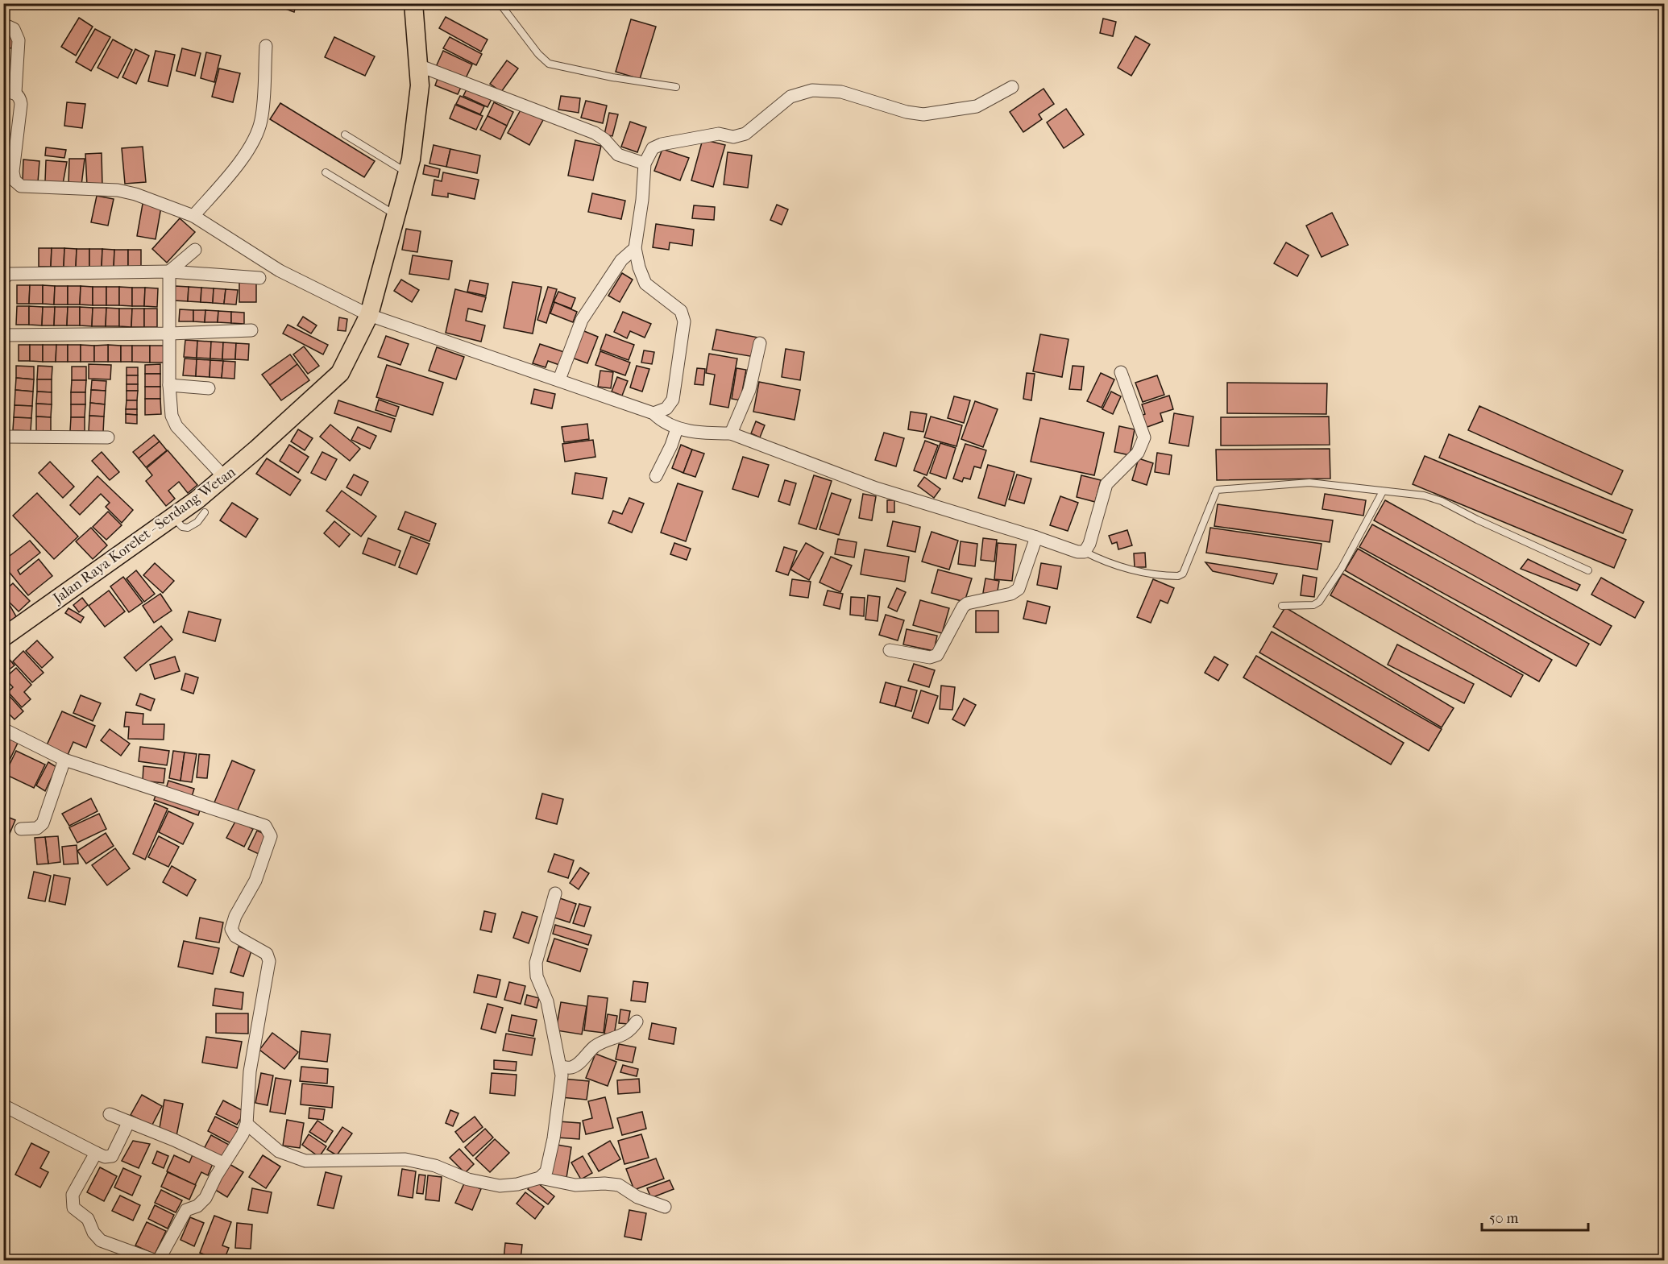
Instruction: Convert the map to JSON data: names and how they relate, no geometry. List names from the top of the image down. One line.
{"streets":{"main road":["Jalan Raya Korelet - Serdang Wetan"]},"scale_bar":"50 m"}
